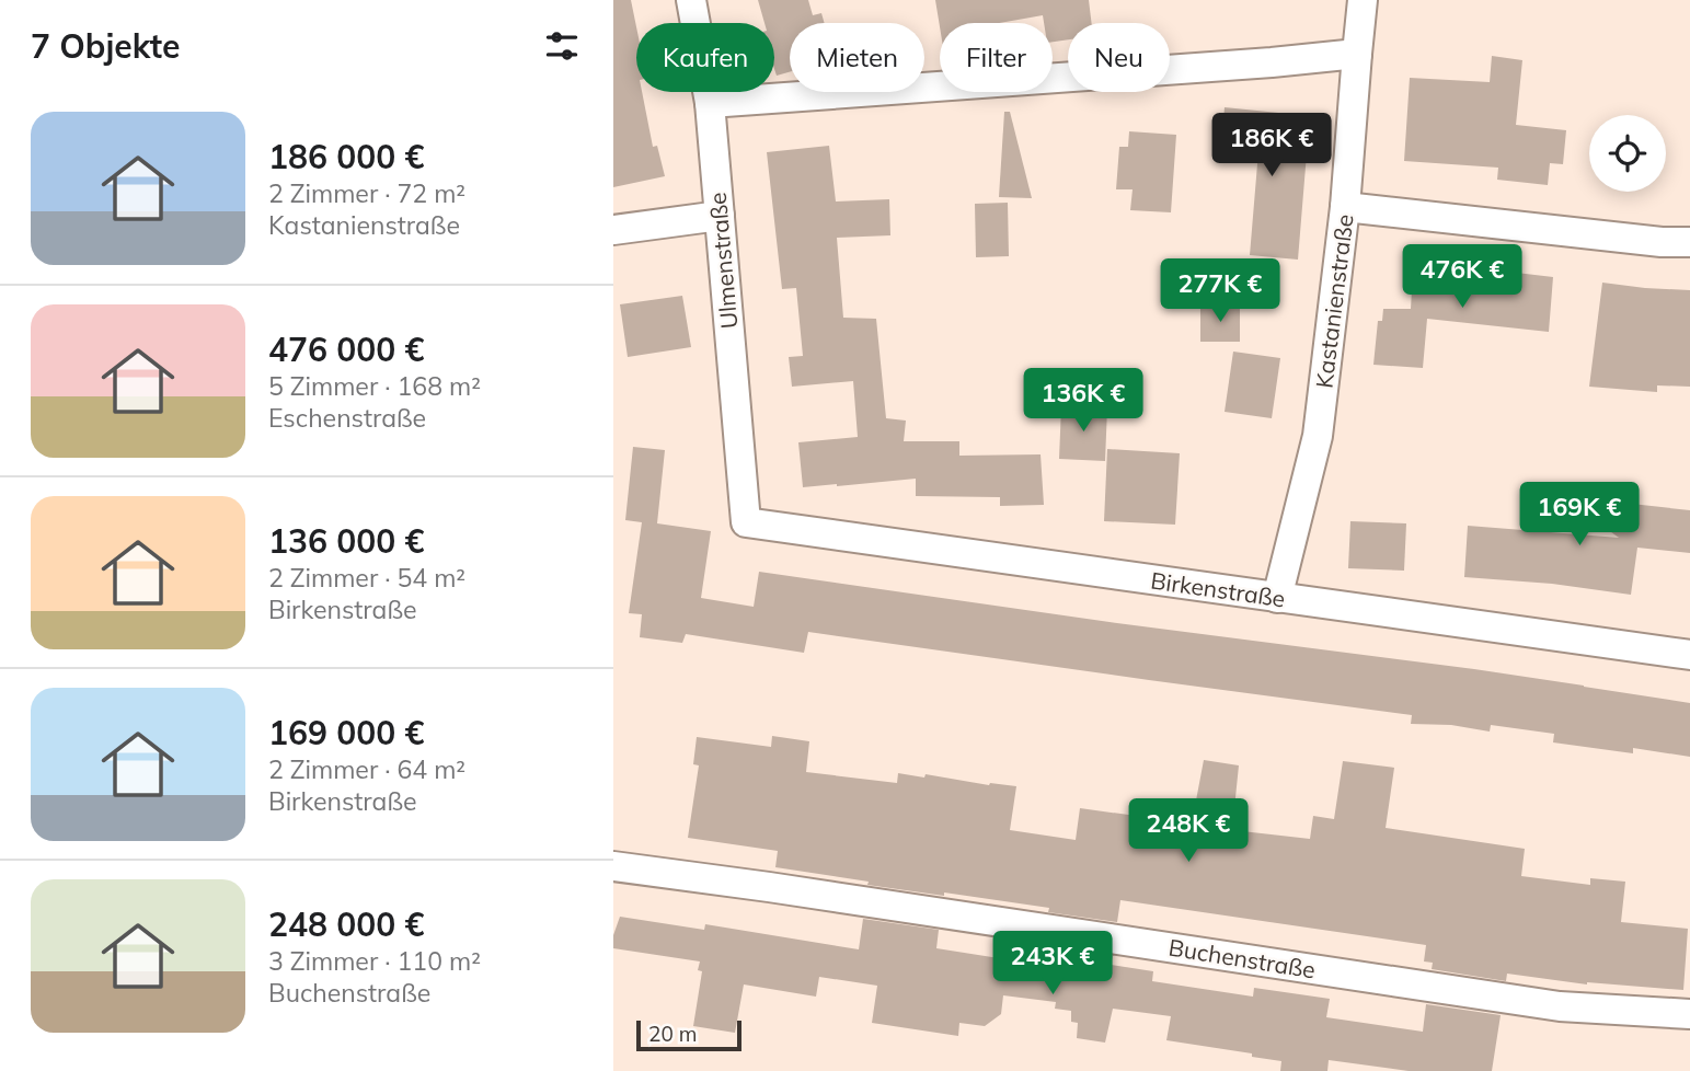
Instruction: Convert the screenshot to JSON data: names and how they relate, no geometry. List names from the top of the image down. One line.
{"streets":{"street":["Ulmenstraße","Kastanienstraße","Birkenstraße","Buchenstraße"]},"crossings":[["Ulmenstraße","Birkenstraße"],["Kastanienstraße","Birkenstraße"]],"scale_bar":"20 m","page":{"heading":"7 Objekte","chip":["Kaufen","Mieten","Filter","Neu"],"list":[{"name":"186 000 €","note":"2 Zimmer · 72 m² · Kastanienstraße"},{"name":"476 000 €","note":"5 Zimmer · 168 m² · Eschenstraße"},{"name":"136 000 €","note":"2 Zimmer · 54 m² · Birkenstraße"},{"name":"169 000 €","note":"2 Zimmer · 64 m² · Birkenstraße"},{"name":"248 000 €","note":"3 Zimmer · 110 m² · Buchenstraße"}],"price":["186K €","476K €","277K €","136K €","169K €","248K €","243K €"],"scale":"20 m"}}
